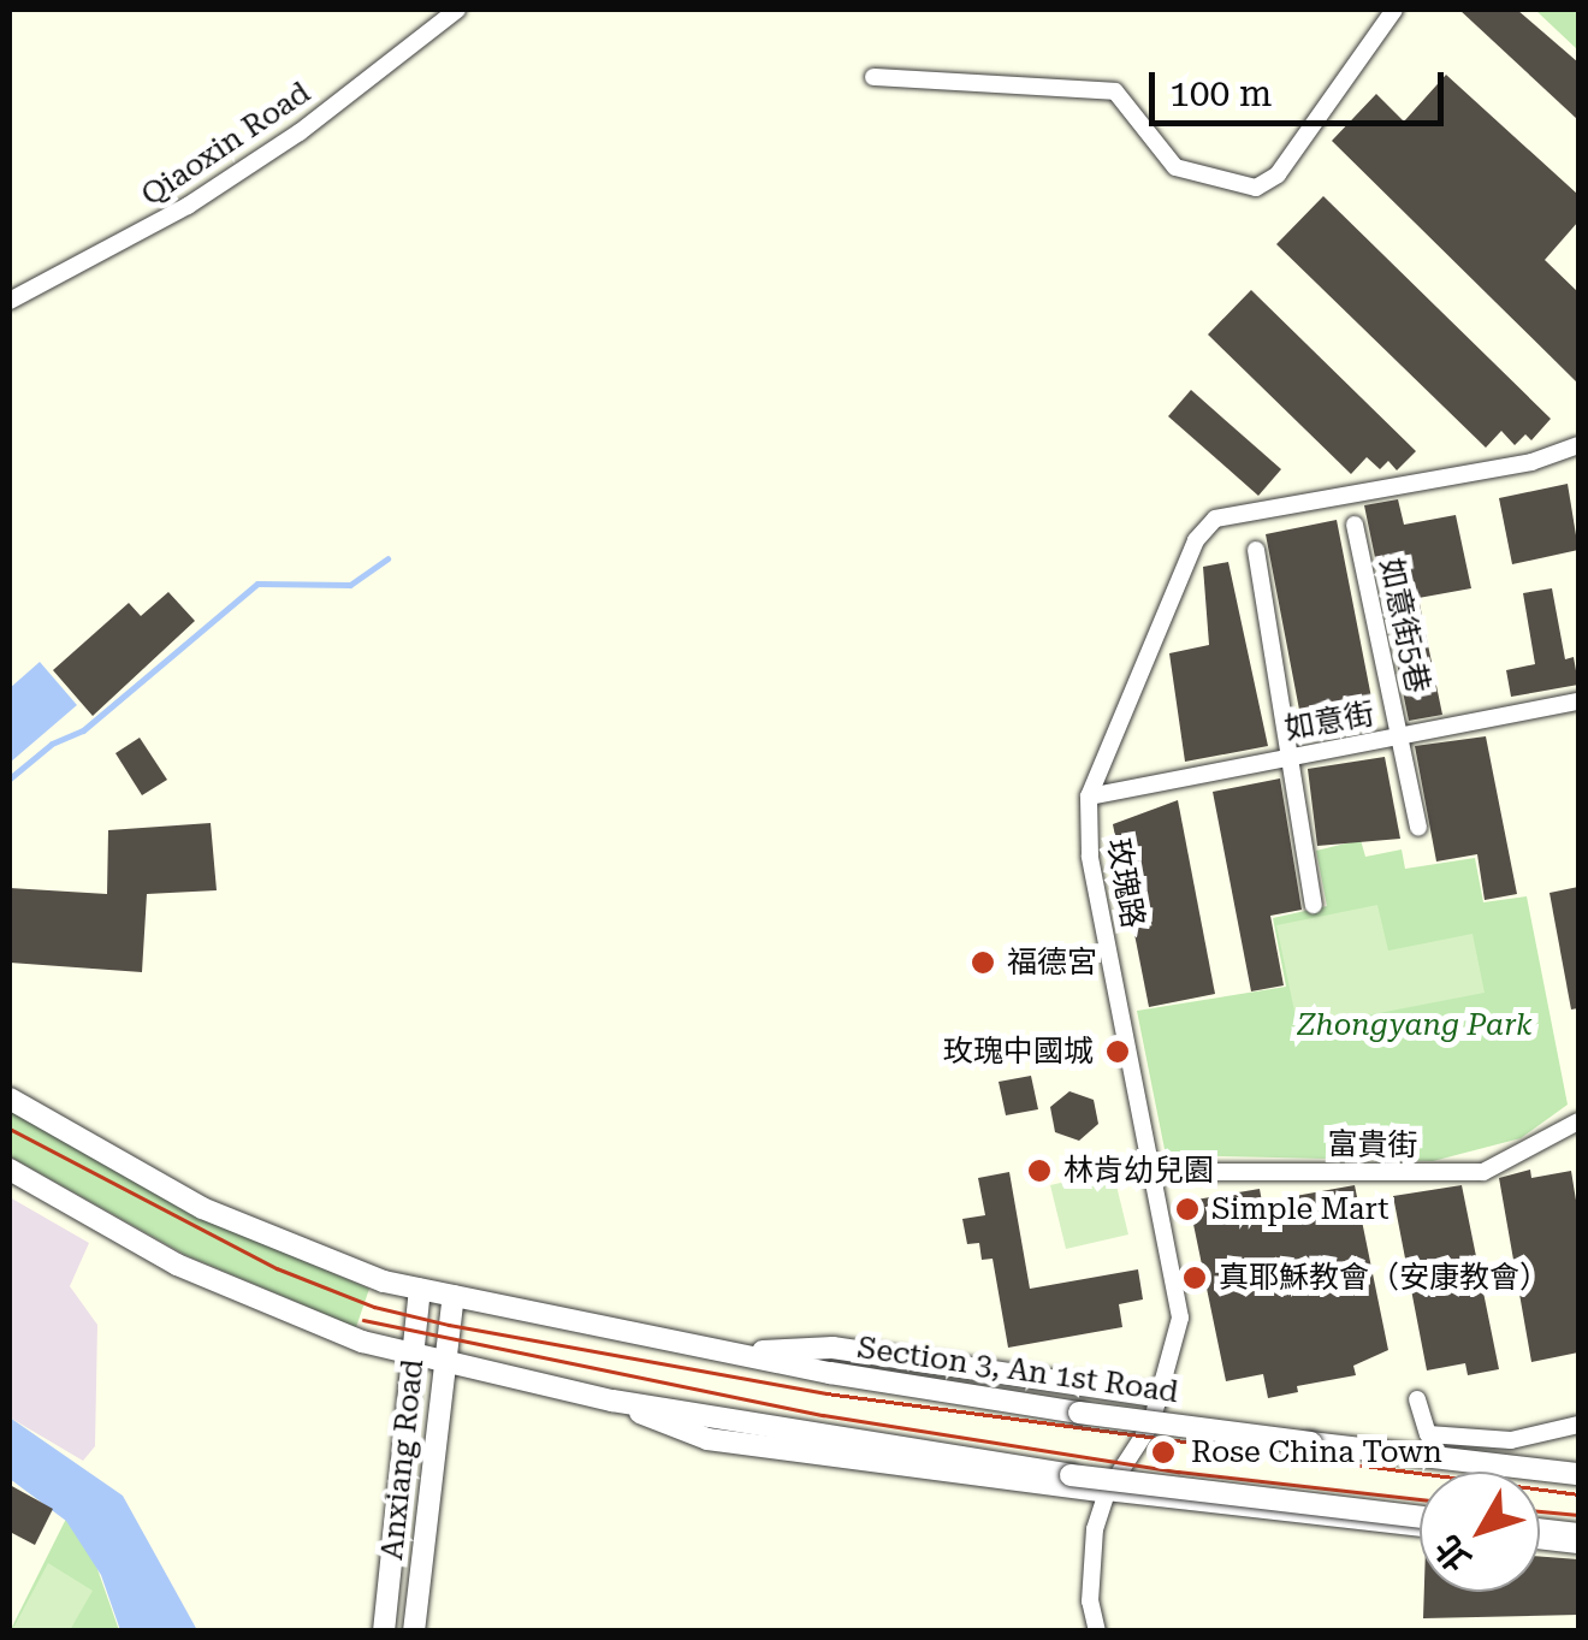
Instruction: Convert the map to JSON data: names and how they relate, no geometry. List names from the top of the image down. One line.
{"streets":{"street":["Qiaoxin Road","如意街5巷","如意街","玫瑰路","富貴街","Section 3, An 1st Road","Anxiang Road"]},"crossings":[["如意街5巷","如意街"],["如意街","玫瑰路"],["玫瑰路","富貴街"],["Section 3, An 1st Road","Anxiang Road"]],"parks":["Zhongyang Park"],"places":["福德宮","玫瑰中國城","林肯幼兒園","Simple Mart","真耶穌教會（安康教會）","Rose China Town"],"scale_bar":"100 m","north":"bottom left"}
